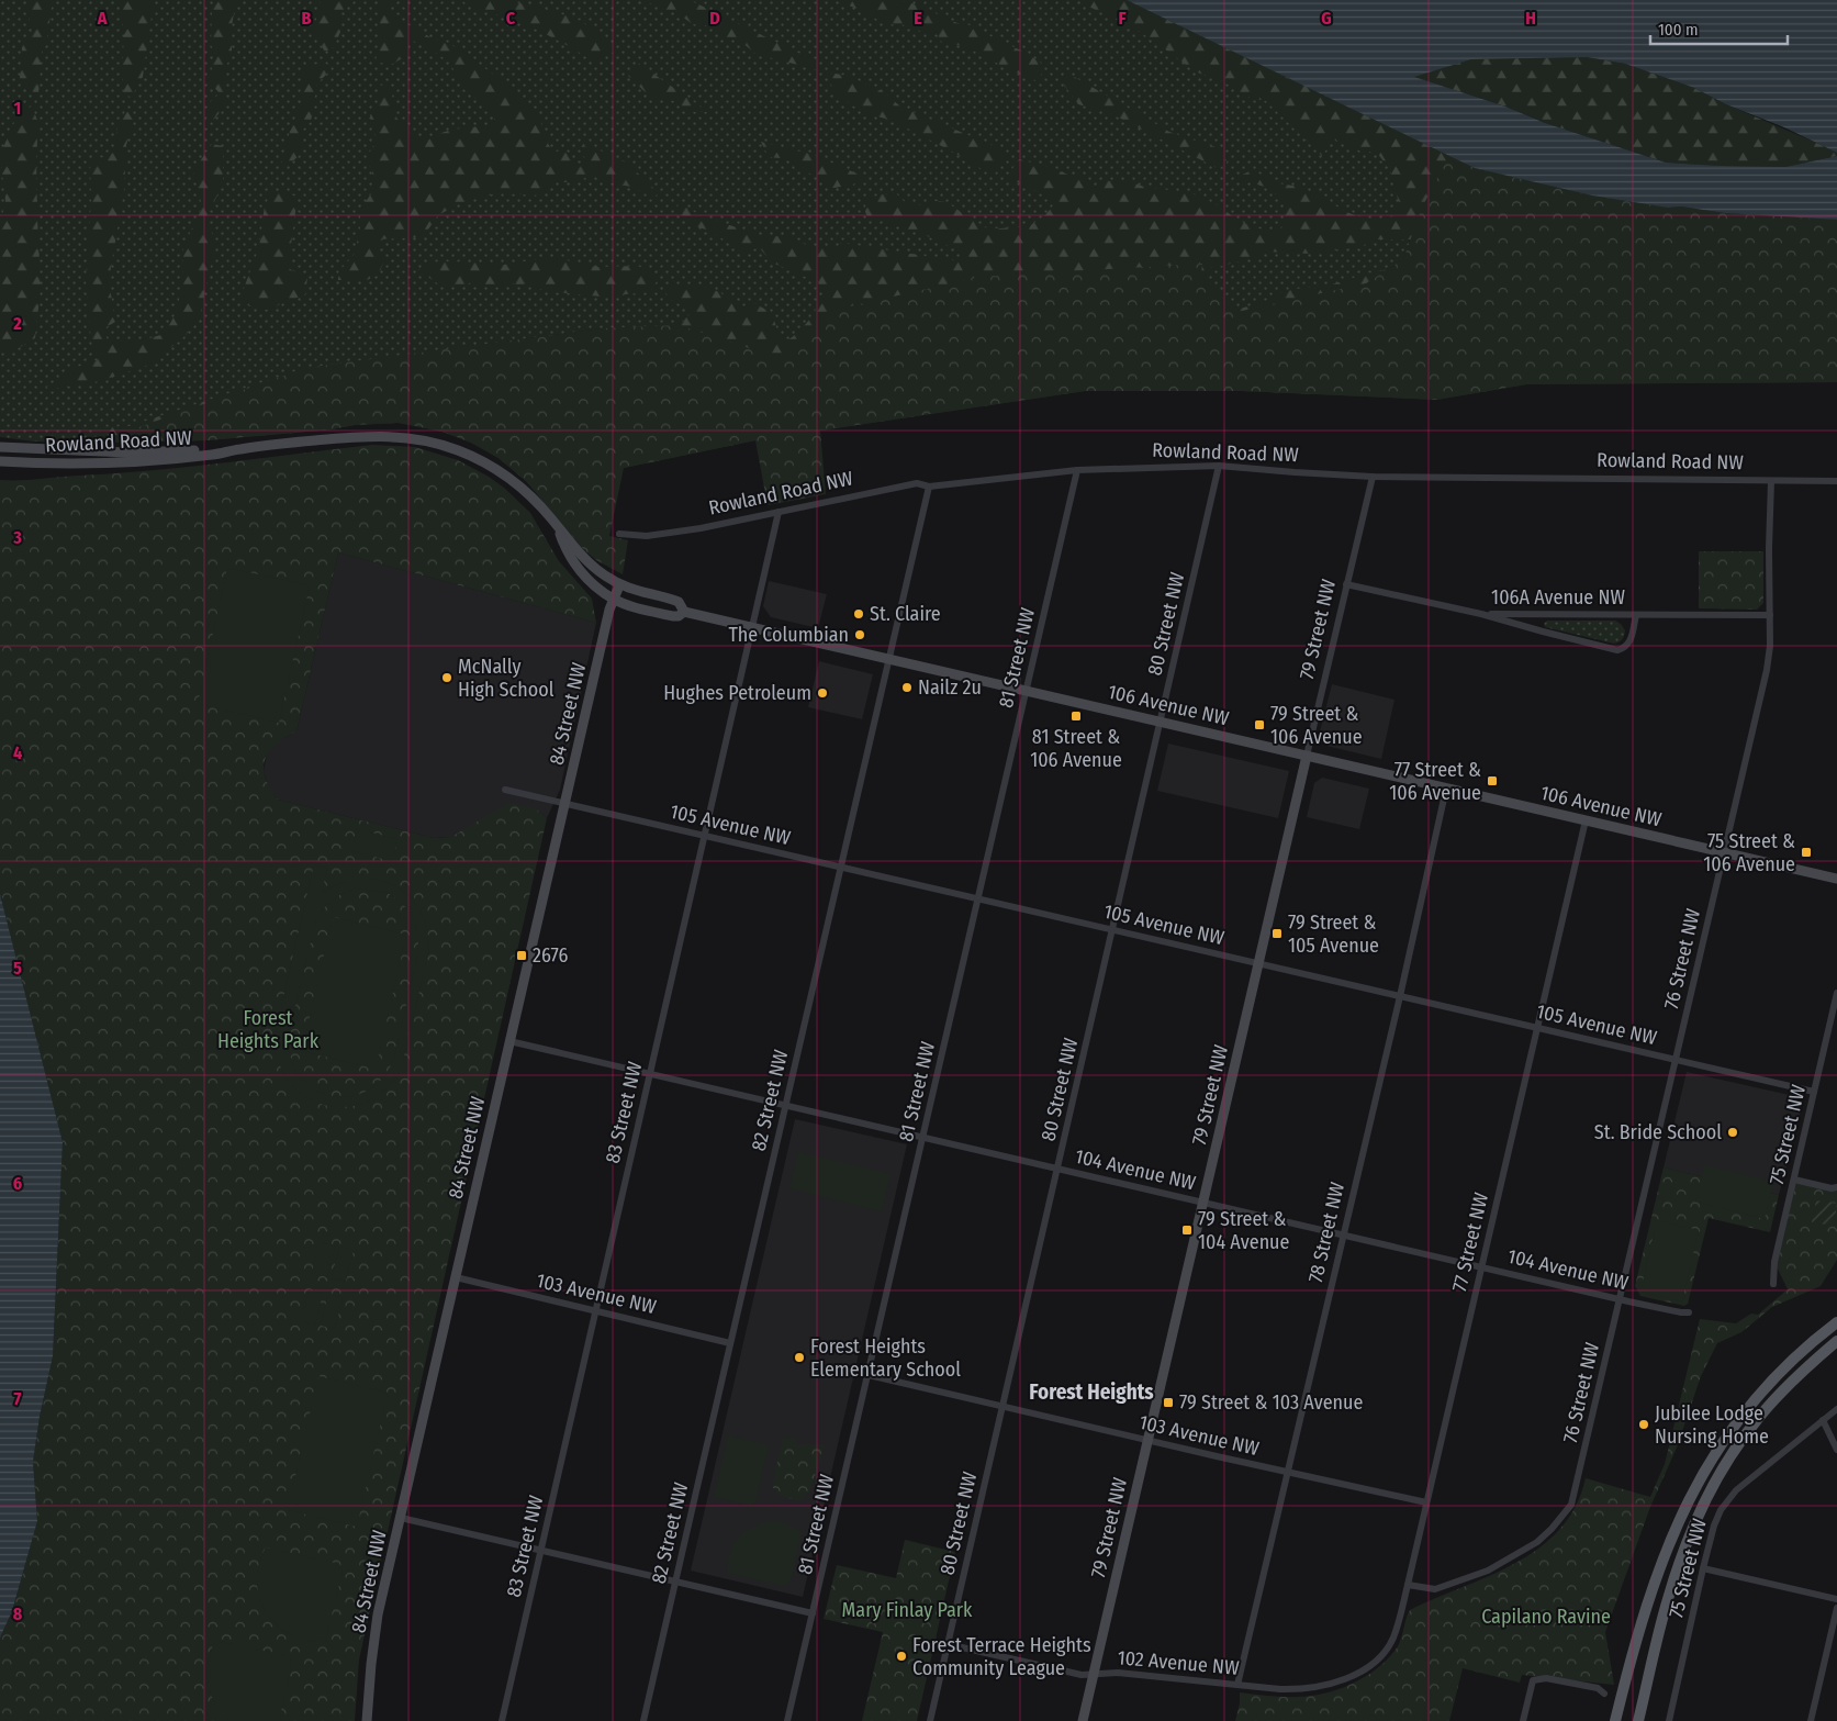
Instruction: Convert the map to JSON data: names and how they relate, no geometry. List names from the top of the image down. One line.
{"streets":{"main road":["Rowland Road NW","79 Street NW","106 Avenue NW","84 Street NW"],"street":["106A Avenue NW","80 Street NW","81 Street NW","105 Avenue NW","76 Street NW","82 Street NW","83 Street NW","75 Street NW","104 Avenue NW","78 Street NW","77 Street NW","103 Avenue NW","102 Avenue NW"]},"crossings":[["Rowland Road NW","80 Street NW"],["Rowland Road NW","79 Street NW"],["Rowland Road NW","81 Street NW"],["Rowland Road NW","106 Avenue NW"],["Rowland Road NW","84 Street NW"],["Rowland Road NW","76 Street NW"],["Rowland Road NW","82 Street NW"],["Rowland Road NW","83 Street NW"],["106A Avenue NW","79 Street NW"],["106A Avenue NW","76 Street NW"],["80 Street NW","106 Avenue NW"],["80 Street NW","105 Avenue NW"],["80 Street NW","104 Avenue NW"],["80 Street NW","103 Avenue NW"],["80 Street NW","102 Avenue NW"],["79 Street NW","106 Avenue NW"],["79 Street NW","105 Avenue NW"],["79 Street NW","104 Avenue NW"],["79 Street NW","103 Avenue NW"],["79 Street NW","102 Avenue NW"],["81 Street NW","106 Avenue NW"],["81 Street NW","105 Avenue NW"],["81 Street NW","104 Avenue NW"],["81 Street NW","103 Avenue NW"],["106 Avenue NW","84 Street NW"],["106 Avenue NW","76 Street NW"],["106 Avenue NW","82 Street NW"],["106 Avenue NW","83 Street NW"],["106 Avenue NW","78 Street NW"],["106 Avenue NW","77 Street NW"],["84 Street NW","105 Avenue NW"],["84 Street NW","104 Avenue NW"],["84 Street NW","103 Avenue NW"],["105 Avenue NW","76 Street NW"],["105 Avenue NW","82 Street NW"],["105 Avenue NW","83 Street NW"],["105 Avenue NW","75 Street NW"],["105 Avenue NW","78 Street NW"],["105 Avenue NW","77 Street NW"],["76 Street NW","104 Avenue NW"],["76 Street NW","77 Street NW"],["82 Street NW","104 Avenue NW"],["82 Street NW","103 Avenue NW"],["83 Street NW","104 Avenue NW"],["83 Street NW","103 Avenue NW"],["104 Avenue NW","78 Street NW"],["104 Avenue NW","77 Street NW"],["78 Street NW","103 Avenue NW"],["78 Street NW","102 Avenue NW"],["77 Street NW","103 Avenue NW"],["77 Street NW","102 Avenue NW"]],"districts":["Forest Heights"],"parks":["Forest Heights Park","Mary Finlay Park","Capilano Ravine"],"places":{"other":["St. Claire","The Columbian","McNally High School","Nailz 2u","Hughes Petroleum","St. Bride School","Forest Heights Elementary School","Jubilee Lodge Nursing Home","Forest Terrace Heights Community League"],"transit":["81 Street & 106 Avenue","79 Street & 106 Avenue","77 Street & 106 Avenue","75 Street & 106 Avenue","79 Street & 105 Avenue","2676","79 Street & 104 Avenue","79 Street & 103 Avenue"]},"scale_bar":"100 m","grid":{"columns":["A","B","C","D","E","F","G","H"],"rows":["1","2","3","4","5","6","7","8"]}}
